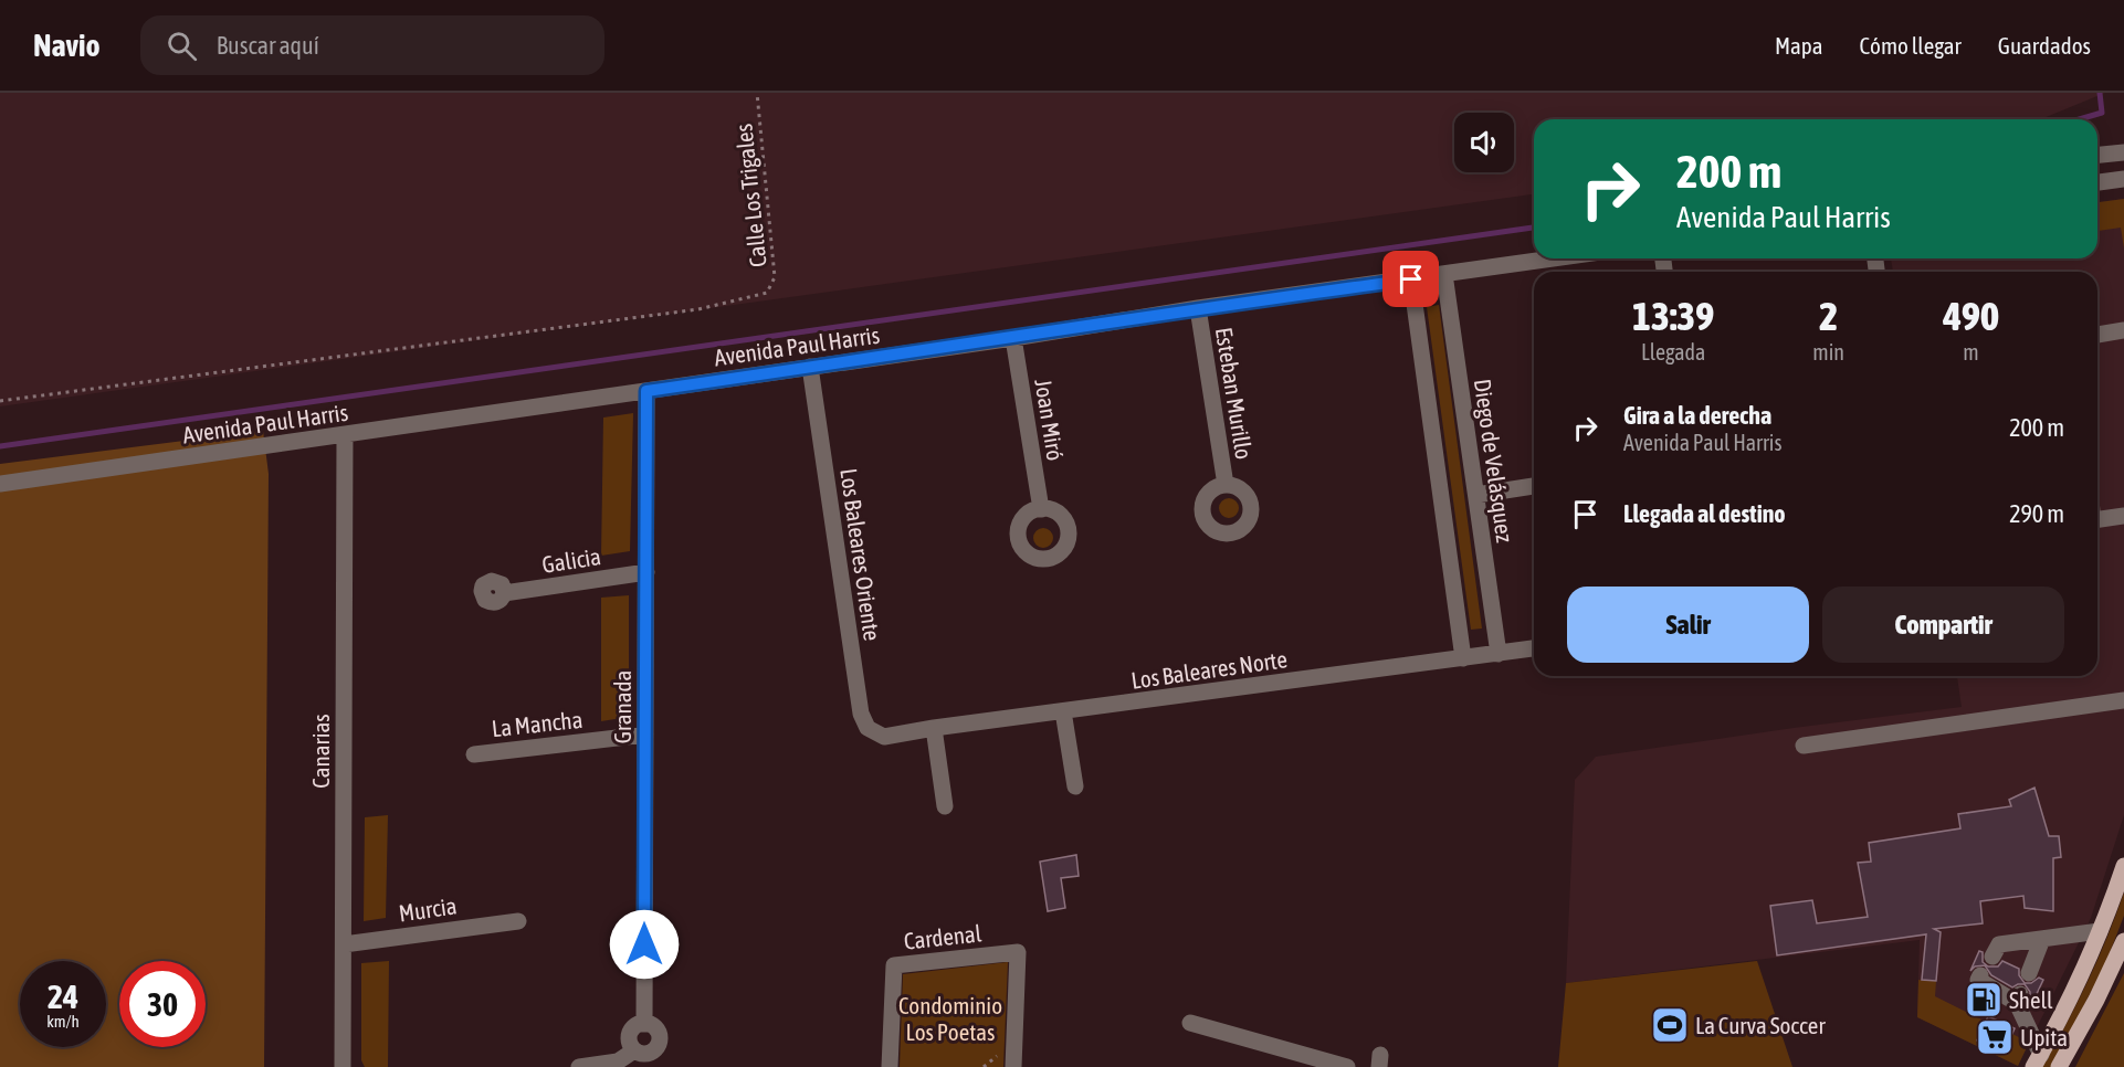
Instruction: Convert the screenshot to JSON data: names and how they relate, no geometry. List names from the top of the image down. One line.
{"streets":{"street":["Avenida Paul Harris","Esteban Murillo","Joan Miró","Diego de Velásquez","Los Baleares Oriente","Galicia","Los Baleares Norte","Granada","La Mancha","Canarias","Murcia","Cardenal"],"path":["Calle Los Trigales"]},"crossings":[["Avenida Paul Harris","Esteban Murillo"],["Avenida Paul Harris","Joan Miró"],["Avenida Paul Harris","Diego de Velásquez"],["Avenida Paul Harris","Los Baleares Oriente"],["Avenida Paul Harris","Granada"],["Avenida Paul Harris","Canarias"],["Diego de Velásquez","Los Baleares Norte"],["Los Baleares Oriente","Los Baleares Norte"],["Galicia","Granada"],["Granada","La Mancha"],["Canarias","Murcia"]],"parks":["Condominio Los Poetas"],"places":{"fuel station":["Shell"],"sports":["La Curva Soccer"],"supermarket":["Upita"]},"page":{"header":"Navio","search":"Buscar aquí","nav":["Mapa","Cómo llegar","Guardados"],"turn":["200 m","Avenida Paul Harris"],"eta":["13:39","Llegada","2","min","490","m"],"list":[{"name":"Gira a la derecha","note":"Avenida Paul Harris","value":"200 m"},{"name":"Llegada al destino","value":"290 m"}],"buttons":["Salir","Compartir"],"speed":"24 km/h","limit":"30"}}
